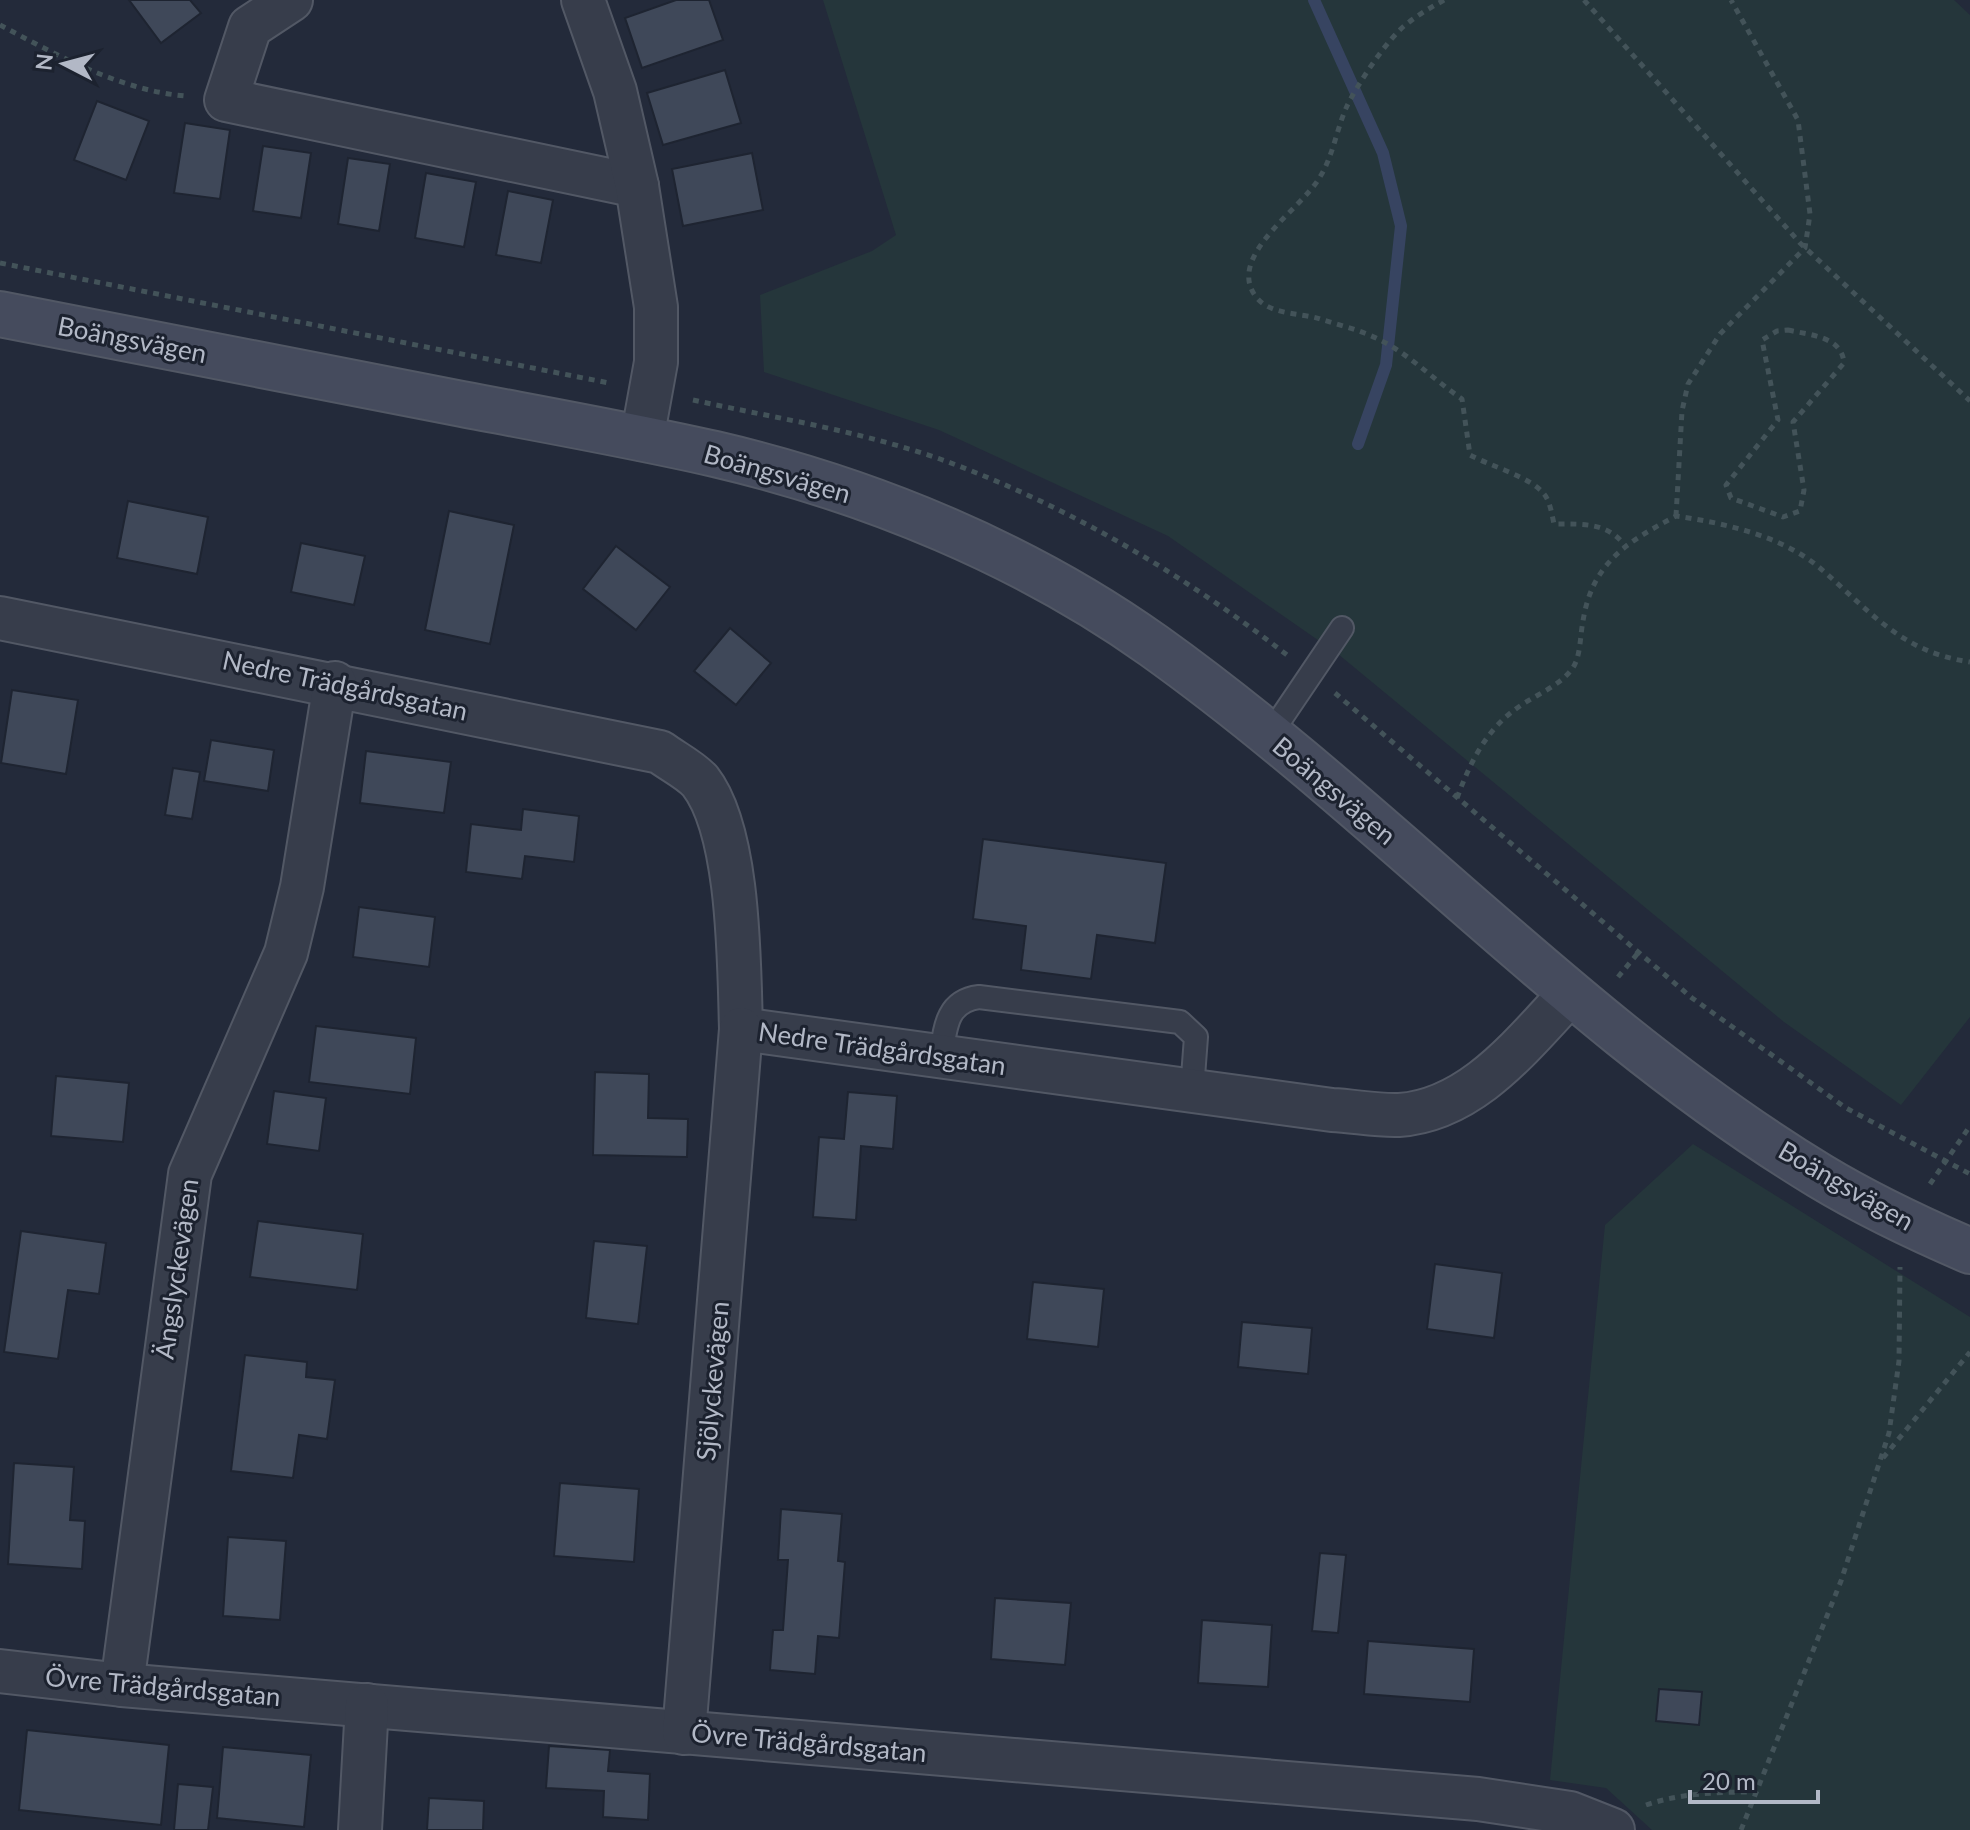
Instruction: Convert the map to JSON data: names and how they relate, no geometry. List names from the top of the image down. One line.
{"streets":{"street":["Boängsvägen","Nedre Trädgårdsgatan","Ängslyckevägen","Sjölyckevägen","Övre Trädgårdsgatan"]},"crossings":[["Boängsvägen","Nedre Trädgårdsgatan"],["Nedre Trädgårdsgatan","Ängslyckevägen"],["Nedre Trädgårdsgatan","Sjölyckevägen"],["Ängslyckevägen","Övre Trädgårdsgatan"],["Sjölyckevägen","Övre Trädgårdsgatan"]],"scale_bar":"20 m","north":"left"}
